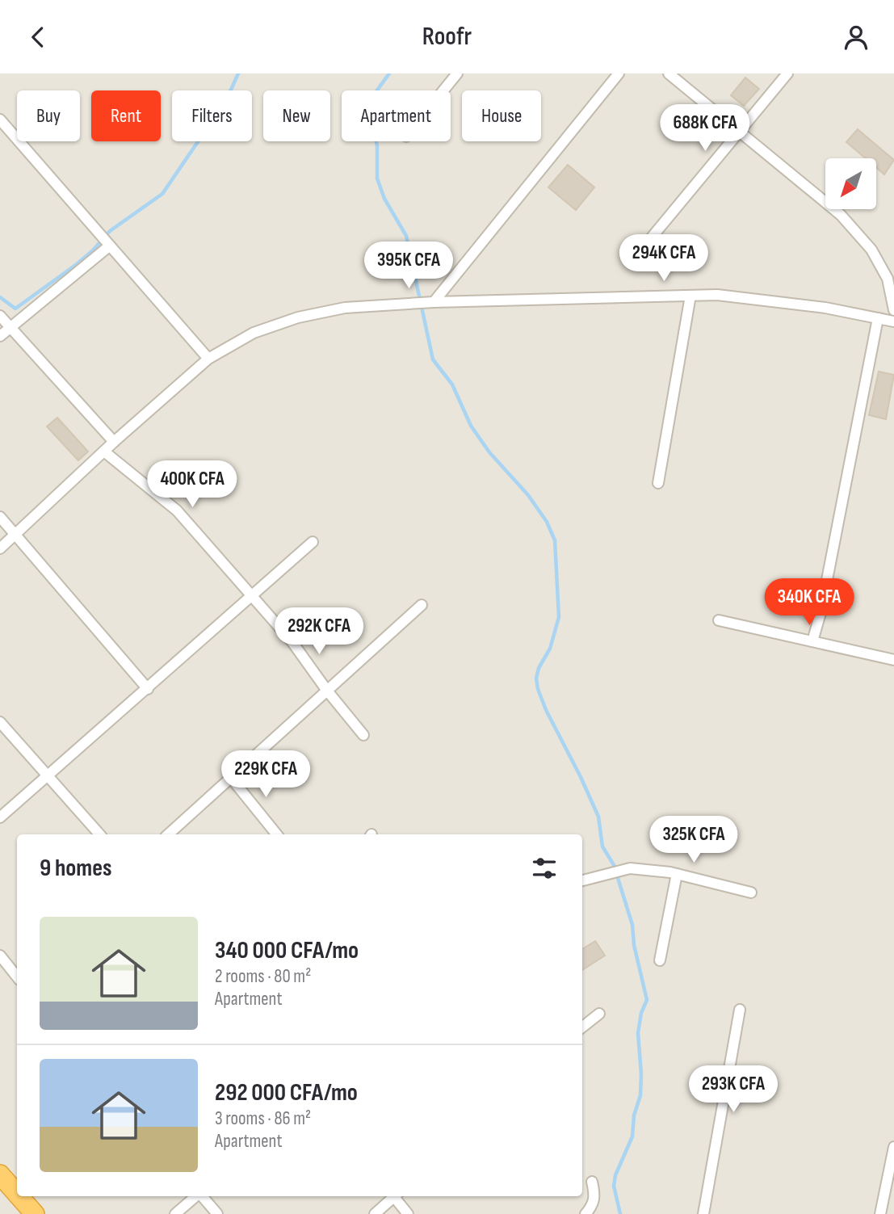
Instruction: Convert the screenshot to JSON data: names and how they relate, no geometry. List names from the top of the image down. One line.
{"north":"bottom left","page":{"header":"Roofr","chip":["Buy","Rent","Filters","New","Apartment","House"],"price":["688K CFA","294K CFA","395K CFA","400K CFA","340K CFA","292K CFA","229K CFA","325K CFA","293K CFA"],"heading":"9 homes","list":[{"name":"340 000 CFA/mo","note":"2 rooms · 80 m² · Apartment"},{"name":"292 000 CFA/mo","note":"3 rooms · 86 m² · Apartment"}]}}
